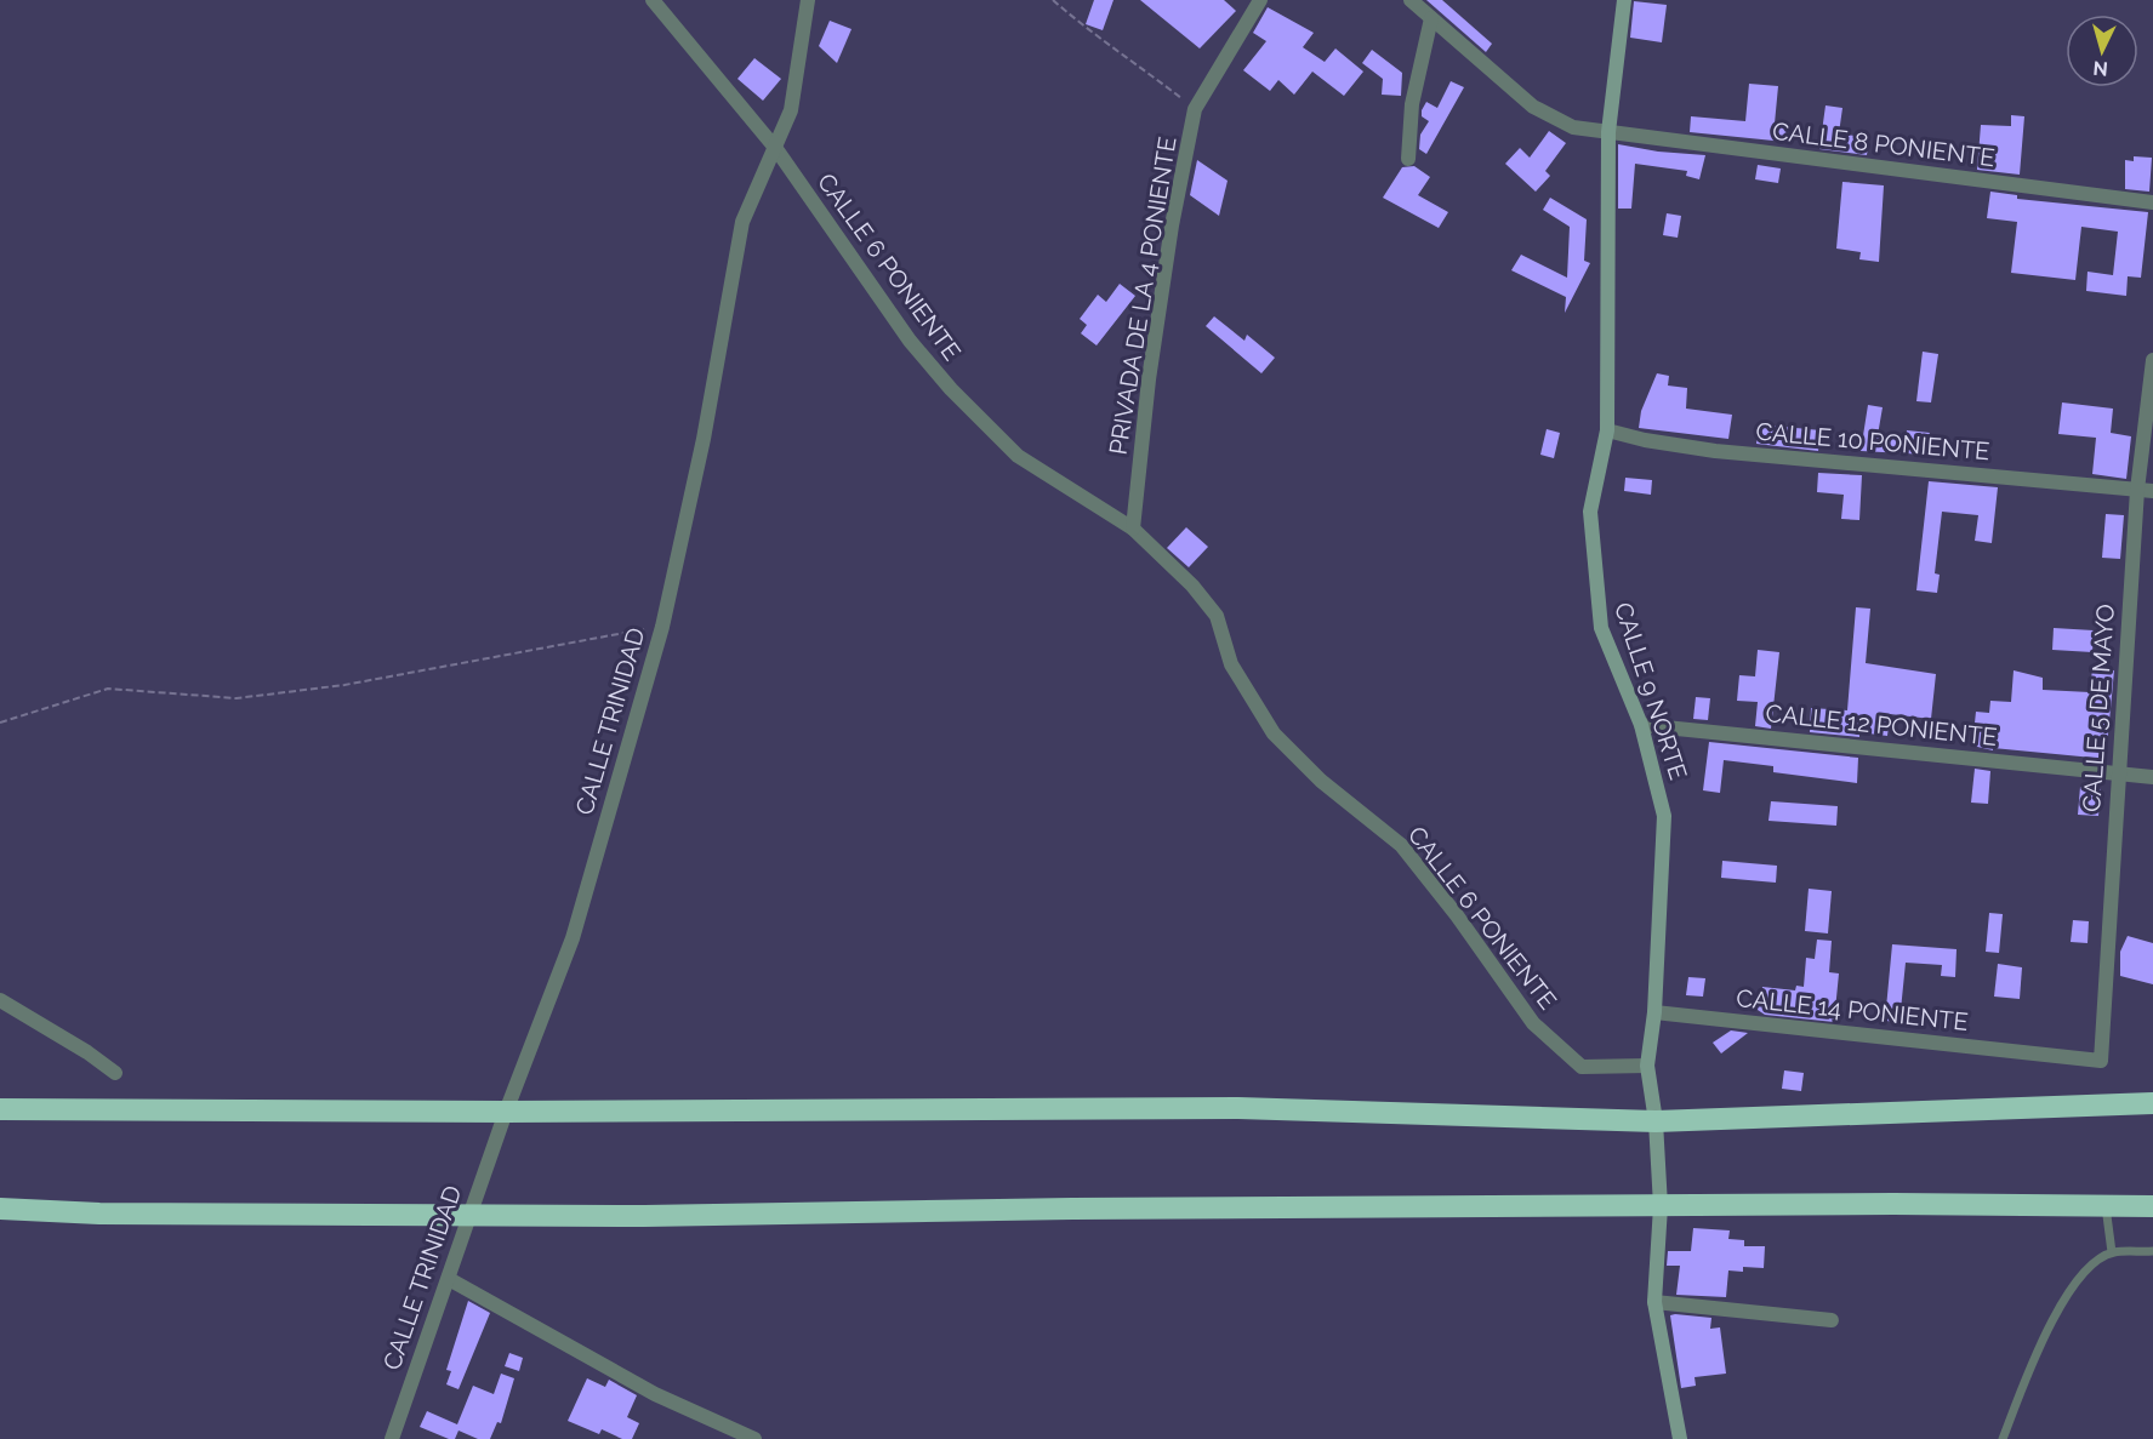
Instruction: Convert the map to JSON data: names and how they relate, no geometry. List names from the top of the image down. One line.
{"streets":{"street":["CALLE 8 PONIENTE","CALLE 6 PONIENTE","PRIVADA DE LA 4 PONIENTE","CALLE 10 PONIENTE","CALLE 9 NORTE","CALLE 5 DE MAYO","CALLE TRINIDAD","CALLE 12 PONIENTE","CALLE 14 PONIENTE"]},"crossings":[["CALLE 8 PONIENTE","CALLE 9 NORTE"],["CALLE 6 PONIENTE","PRIVADA DE LA 4 PONIENTE"],["CALLE 6 PONIENTE","CALLE 9 NORTE"],["CALLE 6 PONIENTE","CALLE TRINIDAD"],["CALLE 10 PONIENTE","CALLE 9 NORTE"],["CALLE 10 PONIENTE","CALLE 5 DE MAYO"],["CALLE 9 NORTE","CALLE 12 PONIENTE"],["CALLE 9 NORTE","CALLE 14 PONIENTE"],["CALLE 5 DE MAYO","CALLE 12 PONIENTE"],["CALLE 5 DE MAYO","CALLE 14 PONIENTE"]],"north":"bottom"}
